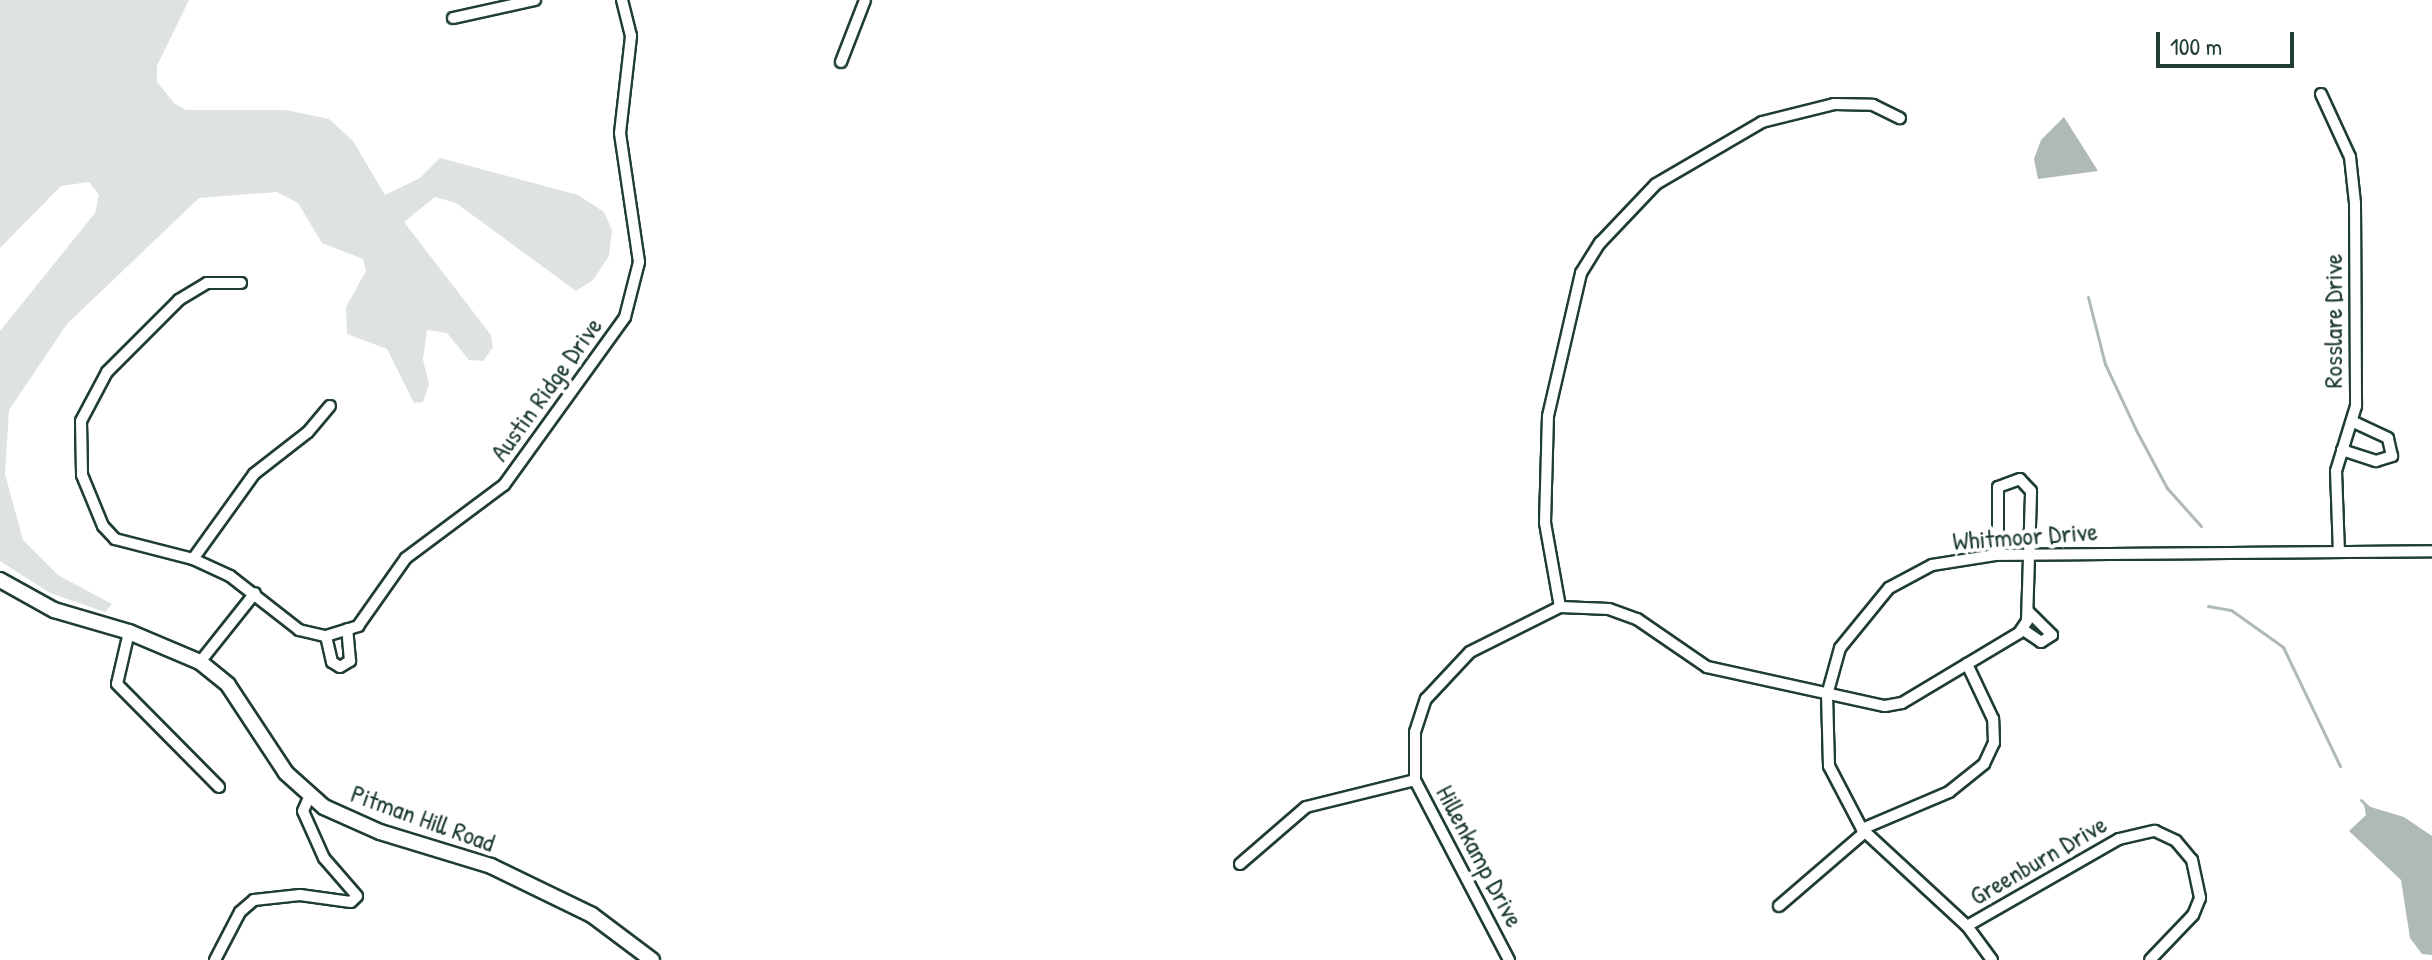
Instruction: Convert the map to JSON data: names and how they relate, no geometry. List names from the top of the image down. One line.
{"streets":{"street":["Rosslare Drive","Austin Ridge Drive","Whitmoor Drive","Pitman Hill Road","Hillenkamp Drive","Greenburn Drive"]},"crossings":[["Rosslare Drive","Whitmoor Drive"],["Whitmoor Drive","Hillenkamp Drive"],["Whitmoor Drive","Greenburn Drive"]],"scale_bar":"100 m"}
